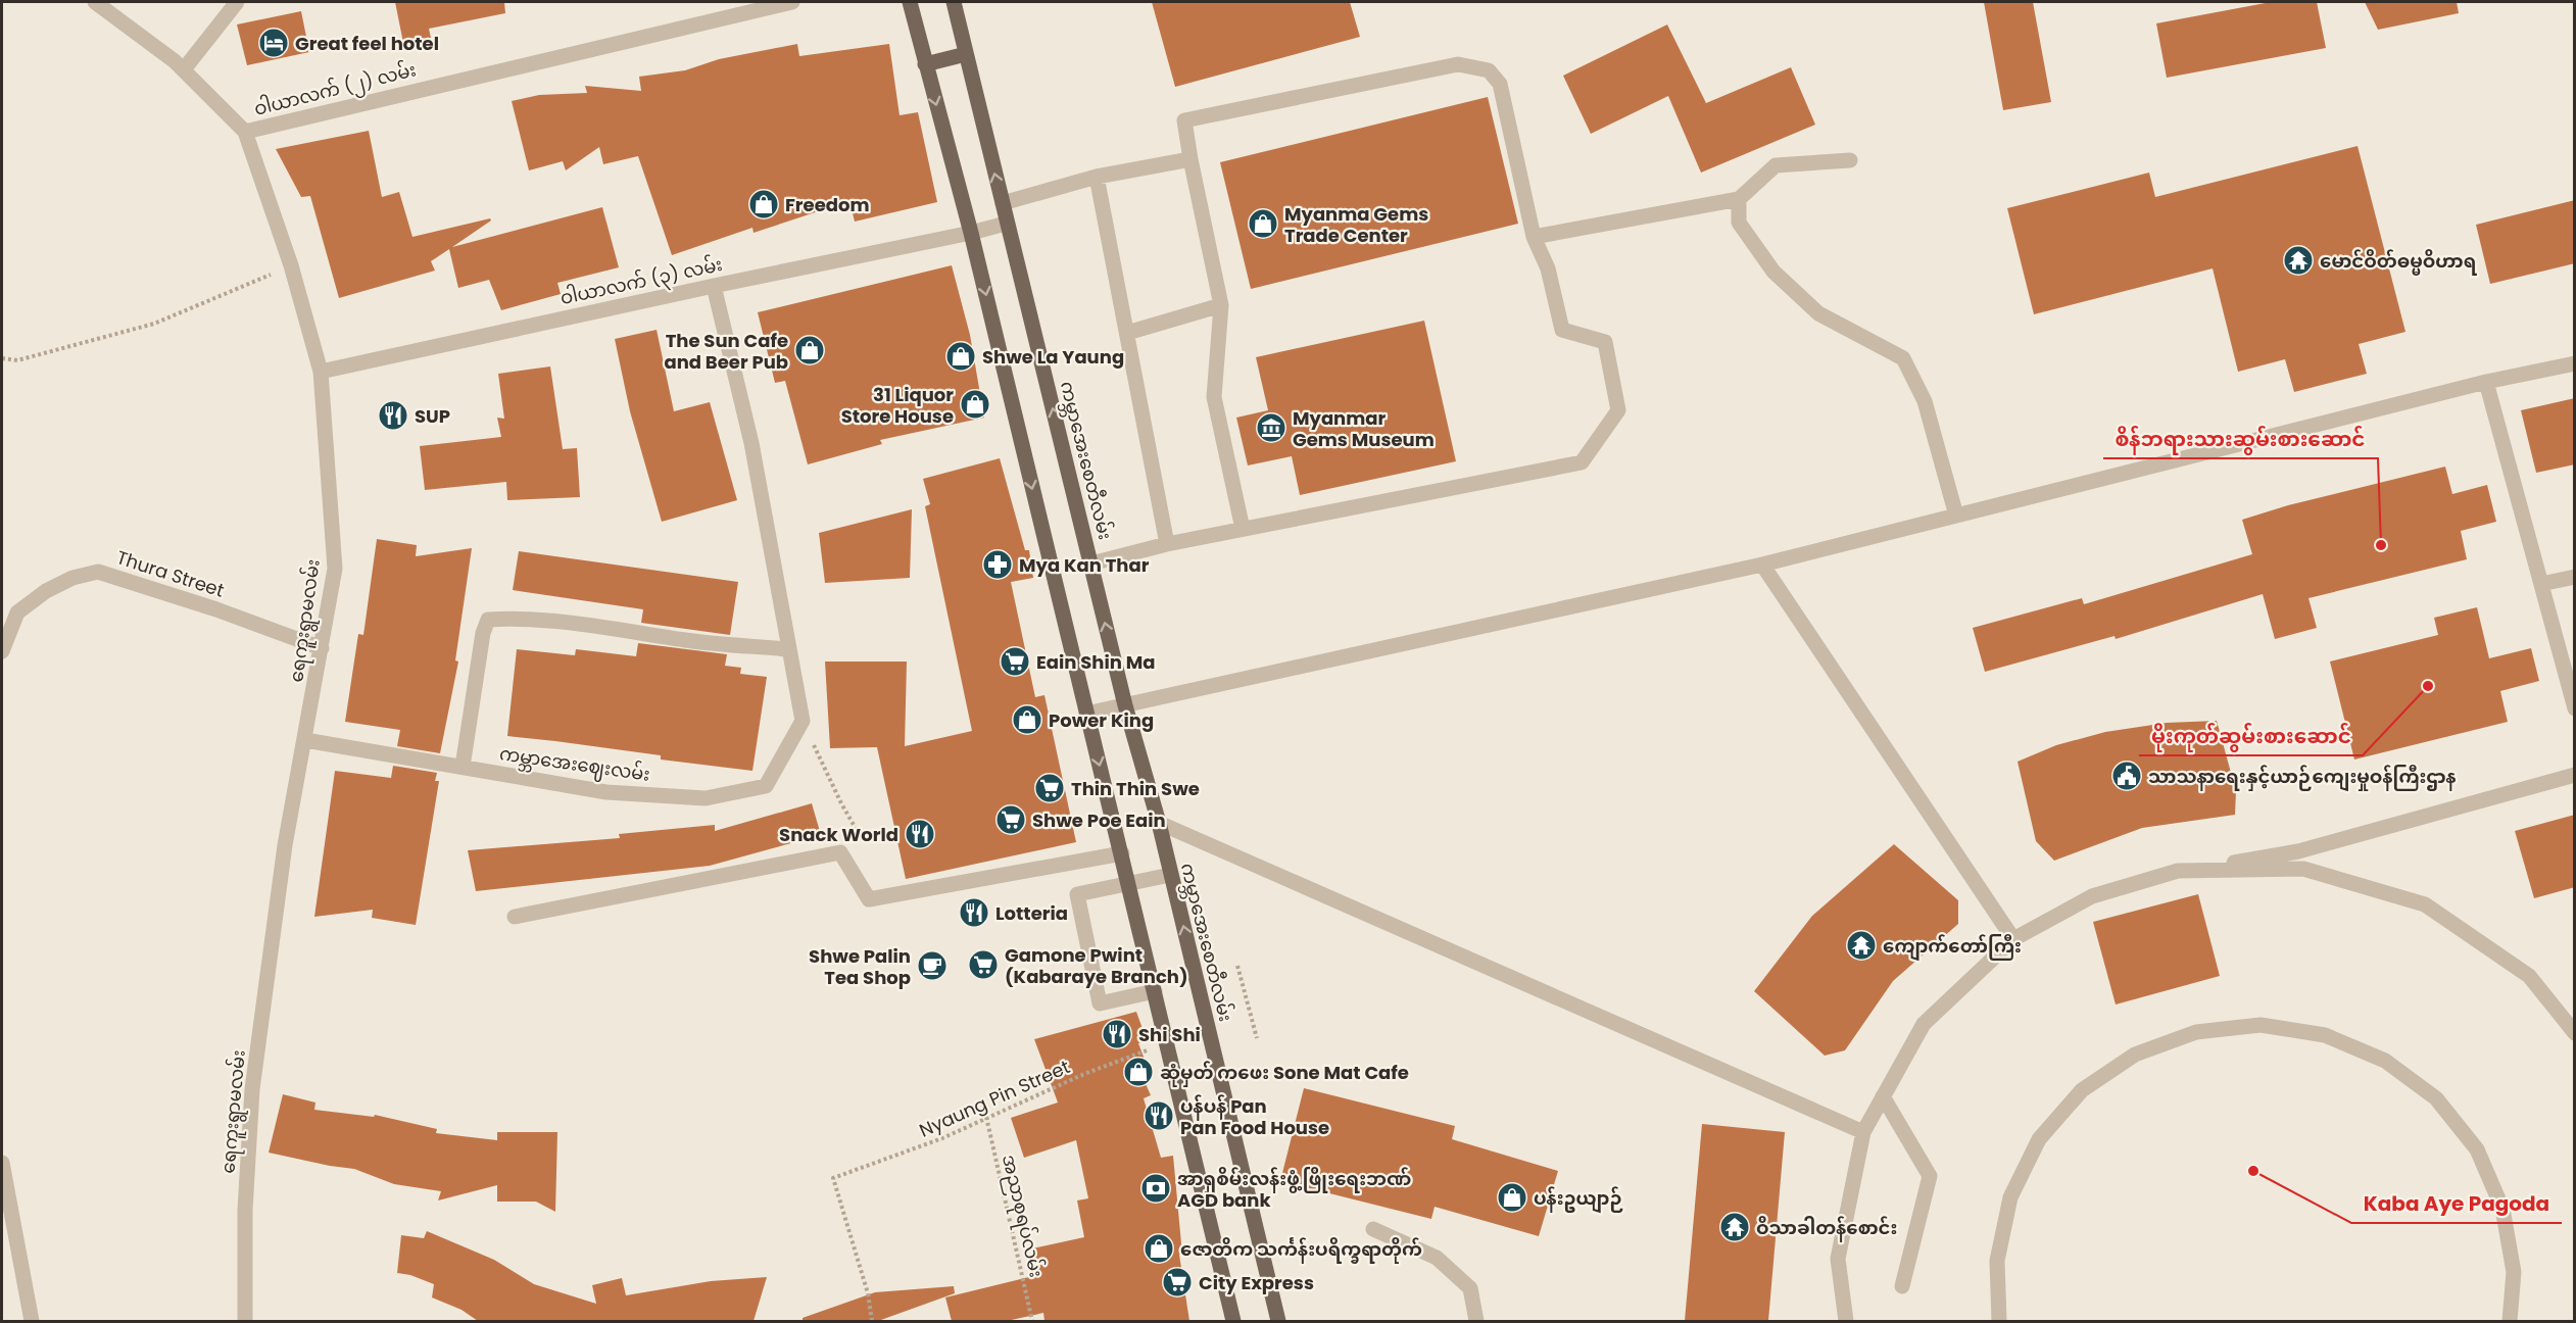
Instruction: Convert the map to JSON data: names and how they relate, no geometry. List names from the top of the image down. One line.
{"streets":{"main road":["ကမ္ဘာအေးစေတီလမ်း"],"street":["ဝါယာလက် (၂) လမ်း","ဝါယာလက် (၃) လမ်း","Thura Street","ရေကူးရွာမလမ်း","ကမ္ဘာအေးဈေးလမ်း"],"path":["Nyaung Pin Street","အညာစုရပ်လမ်း"]},"crossings":[["ဝါယာလက် (၂) လမ်း","ရေကူးရွာမလမ်း"],["ဝါယာလက် (၃) လမ်း","ကမ္ဘာအေးစေတီလမ်း"],["ဝါယာလက် (၃) လမ်း","ရေကူးရွာမလမ်း"],["Thura Street","ရေကူးရွာမလမ်း"],["ရေကူးရွာမလမ်း","ကမ္ဘာအေးဈေးလမ်း"],["Nyaung Pin Street","အညာစုရပ်လမ်း"]],"places":{"hotel":["Great feel hotel"],"shop":["Freedom","Myanma Gems Trade Center","The Sun Cafe and Beer Pub","Shwe La Yaung","31 Liquor Store House","Power King","ဆုံမှတ် ကဖေး Sone Mat Cafe","ပန်းဥယျာဉ်","ဇောတိက သင်္ကန်းပရိက္ခရာတိုက်"],"temple":["မောင်ဝိတ်ဓမ္မဝိဟာရ","ကျောက်တော်ကြီး","ဝိသာခါတန်စောင်း"],"restaurant":["SUP","Snack World","Lotteria","Shi Shi","ပန်ပန် Pan Pan Food House"],"museum":["Myanmar Gems Museum"],"other":["စိန်ဘရားသားဆွမ်းစားဆောင်","မိုးကုတ်ဆွမ်းစားဆောင်","Kaba Aye Pagoda"],"pharmacy":["Mya Kan Thar"],"supermarket":["Eain Shin Ma","Thin Thin Swe","Shwe Poe Eain","Gamone Pwint (Kabaraye Branch)","City Express"],"public building":["သာသနာရေးနှင့်ယာဉ်ကျေးမှုဝန်ကြီးဌာန"],"cafe":["Shwe Palin Tea Shop"],"bank":["အာရှစိမ်းလန်းဖွံ့ဖြိုးရေးဘဏ် AGD bank"]}}
